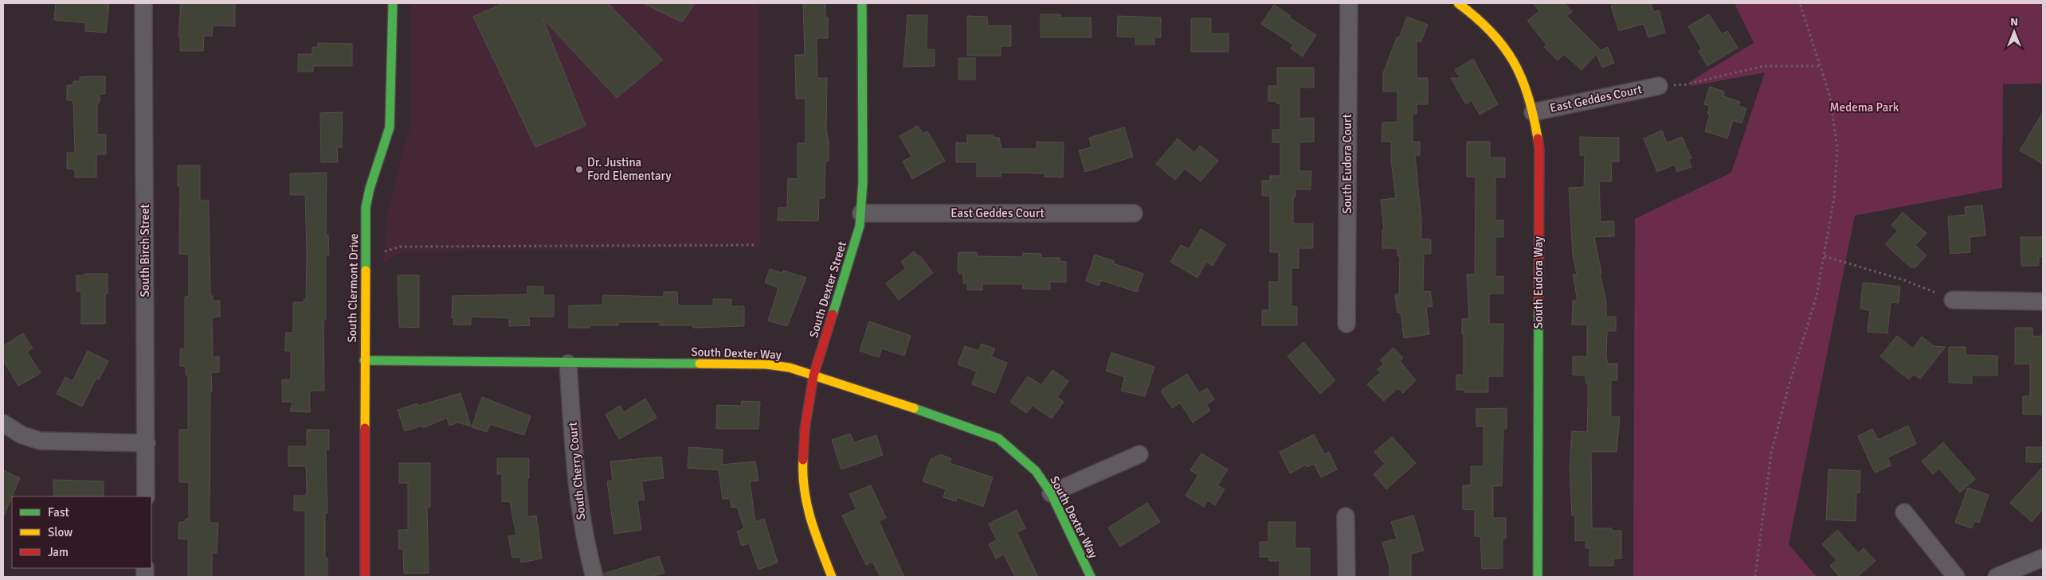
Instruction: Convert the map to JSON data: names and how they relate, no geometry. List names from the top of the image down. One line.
{"streets":{"street":["East Geddes Court","South Eudora Court","South Birch Street","South Eudora Way","South Clermont Drive","South Dexter Street","South Dexter Way","South Cherry Court"]},"crossings":[["East Geddes Court","South Eudora Way"],["East Geddes Court","South Dexter Street"],["South Clermont Drive","South Dexter Way"],["South Dexter Street","South Dexter Way"],["South Dexter Way","South Cherry Court"]],"parks":["Medema Park"],"places":["Dr. Justina Ford Elementary"],"legend":["Fast","Slow","Jam"],"north":"top"}
